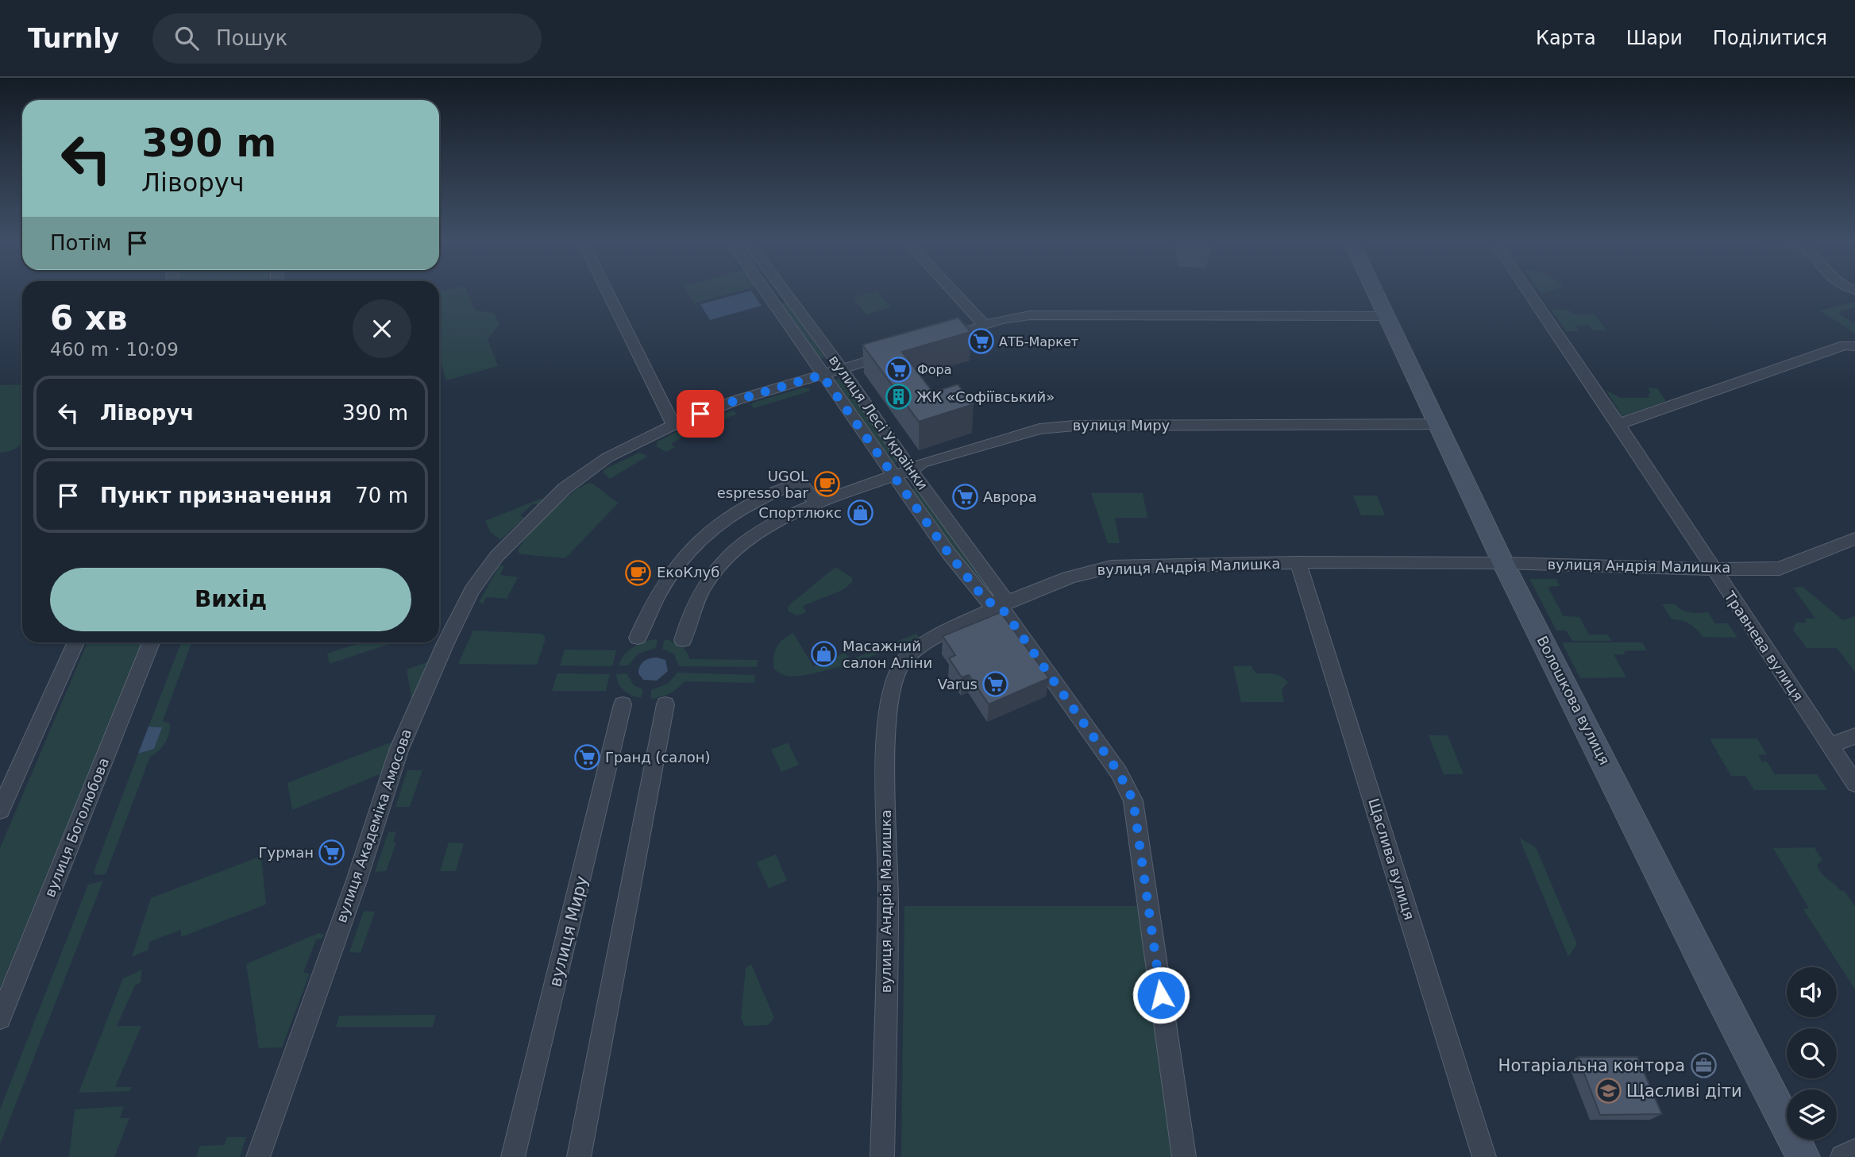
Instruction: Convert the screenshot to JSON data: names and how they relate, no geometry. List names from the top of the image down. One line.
{"streets":{"street":["вулиця Лесі Українки","вулиця Миру","вулиця Андрія Малишка","Травнева вулиця","Волошкова вулиця","вулиця Академіка Амосова","вулиця Боголюбова","Щаслива вулиця"]},"crossings":[["вулиця Лесі Українки","вулиця Миру"],["вулиця Лесі Українки","вулиця Андрія Малишка"],["вулиця Лесі Українки","вулиця Академіка Амосова"],["вулиця Миру","Волошкова вулиця"],["вулиця Андрія Малишка","Травнева вулиця"],["вулиця Андрія Малишка","Волошкова вулиця"],["вулиця Андрія Малишка","Щаслива вулиця"]],"places":{"supermarket":["АТБ-Маркет","Фора","Аврора","Varus","Гранд (салон)","Гурман"],"building":["ЖК «Софіївський»"],"cafe":["UGOL espresso bar","ЕкоКлуб"],"shop":["Спортлюкс","Масажний салон Аліни"],"office":["Нотаріальна контора"],"school or university":["Щасливі діти"]},"page":{"header":"Turnly","search":"Пошук","nav":["Карта","Шари","Поділитися"],"turn":["390 m","Ліворуч"],"then":"Потім","heading":["6 хв","460 m · 10:09"],"list":[{"name":"Ліворуч","value":"390 m"},{"name":"Пункт призначення","value":"70 m"}],"buttons":"Вихід"}}
